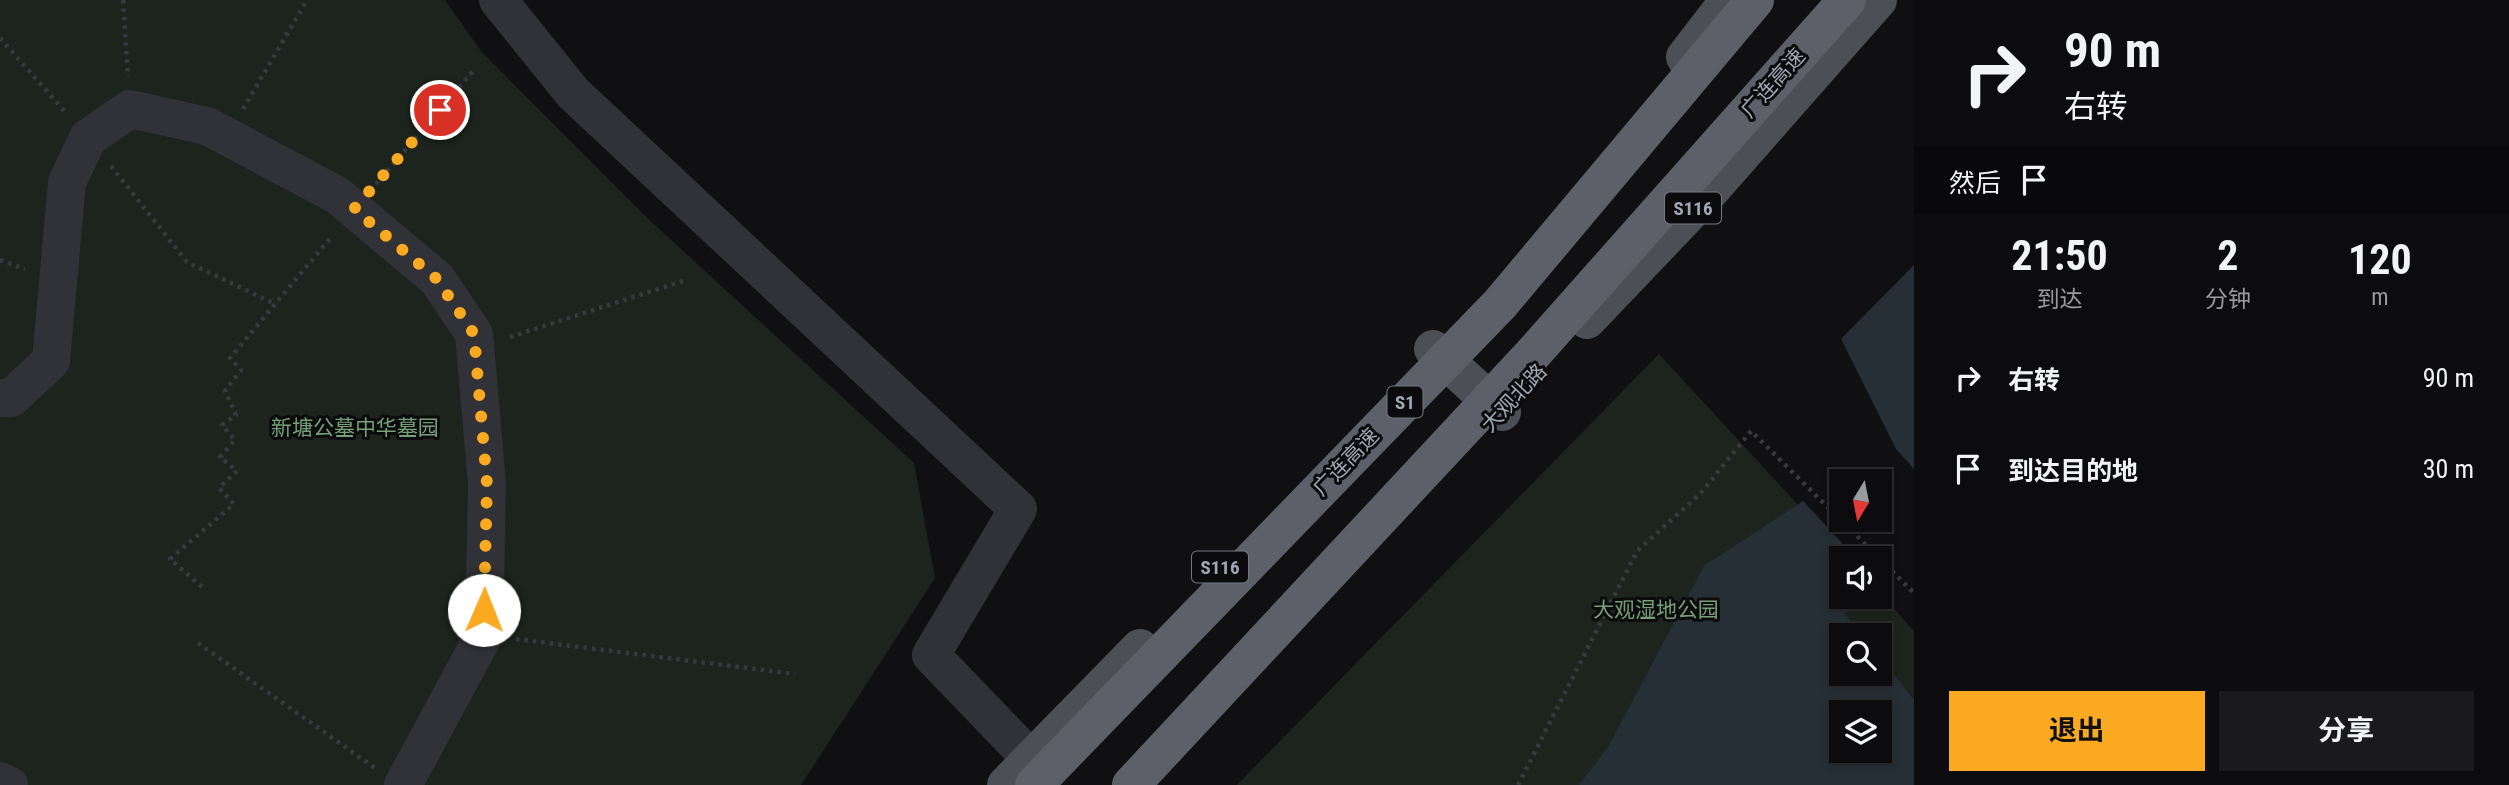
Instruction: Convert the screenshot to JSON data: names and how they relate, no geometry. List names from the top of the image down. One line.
{"streets":{"highway":["广连高速","S1"],"main road":["S116","大观北路"]},"crossings":[["广连高速","S116"]],"parks":["新塘公墓中华墓园","大观湿地公园"],"north":"bottom","page":{"turn":["90 m","右转"],"then":"然后","eta":["21:50","到达","2","分钟","120","m"],"list":[{"name":"右转","value":"90 m"},{"name":"到达目的地","value":"30 m"}],"buttons":["退出","分享"]}}
